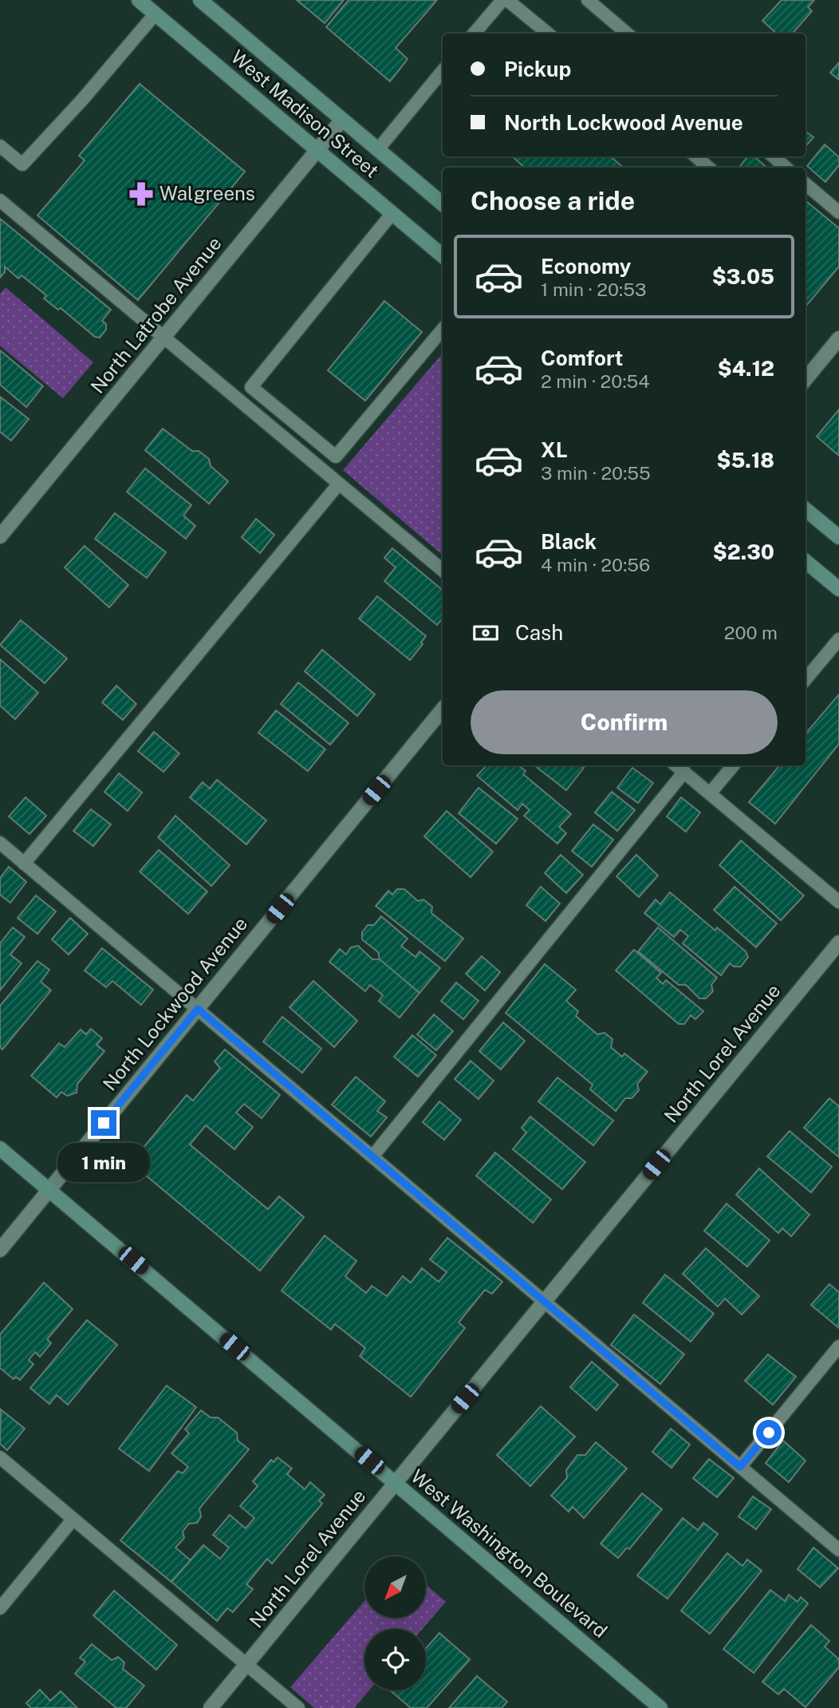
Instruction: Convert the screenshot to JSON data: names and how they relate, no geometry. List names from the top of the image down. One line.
{"streets":{"street":["West Madison Street","North Latrobe Avenue","North Lockwood Avenue","North Lorel Avenue","West Washington Boulevard"]},"crossings":[["West Madison Street","North Latrobe Avenue"],["North Lockwood Avenue","West Washington Boulevard"],["North Lorel Avenue","West Washington Boulevard"]],"places":{"pharmacy":["Walgreens"]},"north":"bottom left","page":{"banner":["Pickup","North Lockwood Avenue"],"heading":"Choose a ride","list":[{"name":"Economy","note":"1 min · 20:53","value":"$3.05"},{"name":"Comfort","note":"2 min · 20:54","value":"$4.12"},{"name":"XL","note":"3 min · 20:55","value":"$5.18"},{"name":"Black","note":"4 min · 20:56","value":"$2.30"}],"pay":["Cash","200 m"],"buttons":"Confirm","bubble":"1 min"}}
